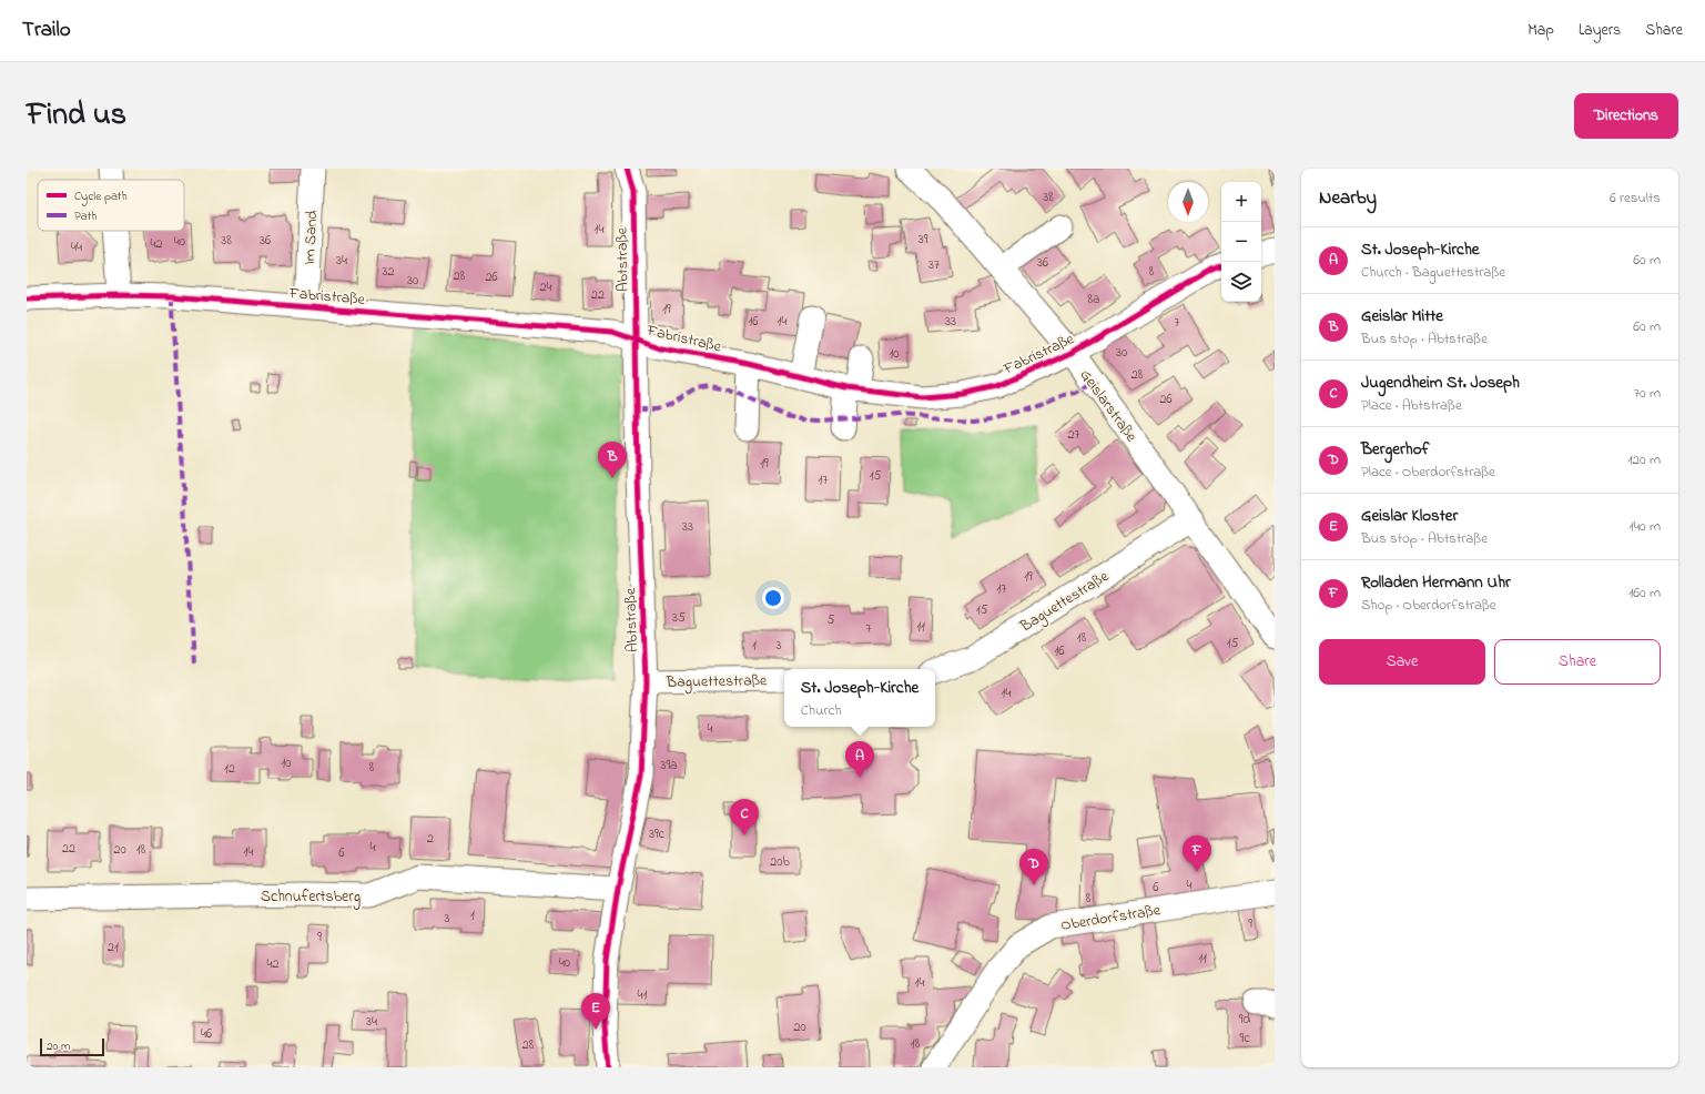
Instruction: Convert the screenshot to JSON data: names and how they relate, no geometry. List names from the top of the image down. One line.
{"streets":{"street":["Im Sand","Abtstraße","Fabristraße","Geislarstraße","Baguettestraße","Schnufertsberg","Oberdorfstraße"]},"crossings":[["Im Sand","Fabristraße"],["Abtstraße","Fabristraße"],["Abtstraße","Baguettestraße"],["Abtstraße","Schnufertsberg"],["Fabristraße","Geislarstraße"],["Geislarstraße","Baguettestraße"]],"house_numbers":["38","14","39","38","36","40","42","44","34","36","37","32","8","28","26","30","24","22","8a","19","16","14","33","7","30","10","28","26","27","19","15","17","33","19","17","15","35","5","11","7","18","15","1","3","16","14","4","10","39a","8","12","39c","2","4","22","20","18","14","6","20b","4","6","8","1","3","9","9","21","11","40","42","14","41","9d","34","20","46","9c","18","28"],"legend":["Cycle path","Path"],"scale_bar":"20 m","north":"bottom","page":{"header":"Trailo","nav":["Map","Layers","Share"],"title":"Find us","buttons":["Directions",["Save","Share"]],"heading":["Nearby","6 results"],"map_buttons":["+","−"],"list":[{"mark":"A","name":"St. Joseph-Kirche","note":"Church · Baguettestraße","value":"60 m"},{"mark":"B","name":"Geislar Mitte","note":"Bus stop · Abtstraße","value":"60 m"},{"mark":"C","name":"Jugendheim St. Joseph","note":"Place · Abtstraße","value":"70 m"},{"mark":"D","name":"Bergerhof","note":"Place · Oberdorfstraße","value":"120 m"},{"mark":"E","name":"Geislar Kloster","note":"Bus stop · Abtstraße","value":"140 m"},{"mark":"F","name":"Rolladen Hermann Uhr","note":"Shop · Oberdorfstraße","value":"160 m"}],"pins":["B","A","C","F","D","E"],"popup":["St. Joseph-Kirche","Church"],"scale":"20 m"}}
